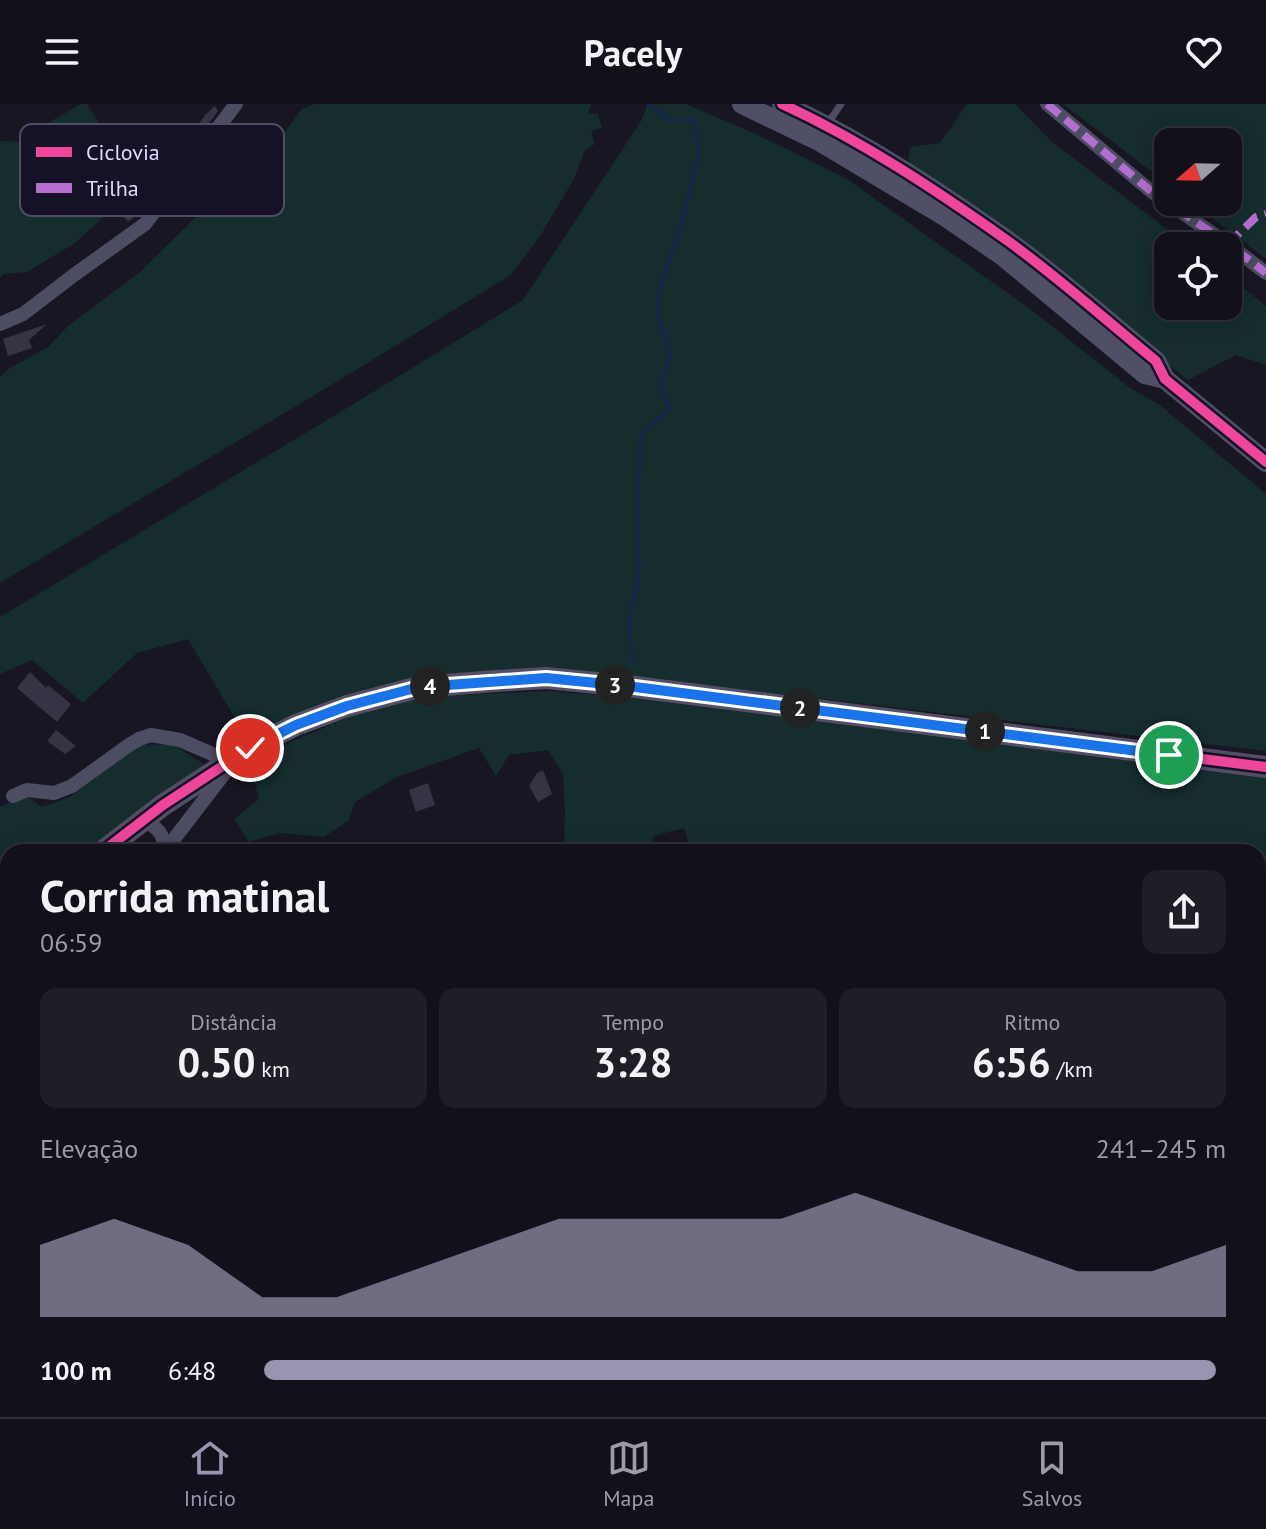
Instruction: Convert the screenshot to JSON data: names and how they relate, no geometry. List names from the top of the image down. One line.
{"legend":["Ciclovia","Trilha"],"north":"left","page":{"header":"Pacely","pins":["3","4","2","1"],"heading":["Corrida matinal","06:59"],"stats":[["Distância","0.50 km"],["Tempo","3:28"],["Ritmo","6:56 /km"]],"chart":["Elevação","241–245 m"],"list":[{"name":"100 m","note":"6:48"}],"tabs":["Início","Mapa","Salvos"]}}
